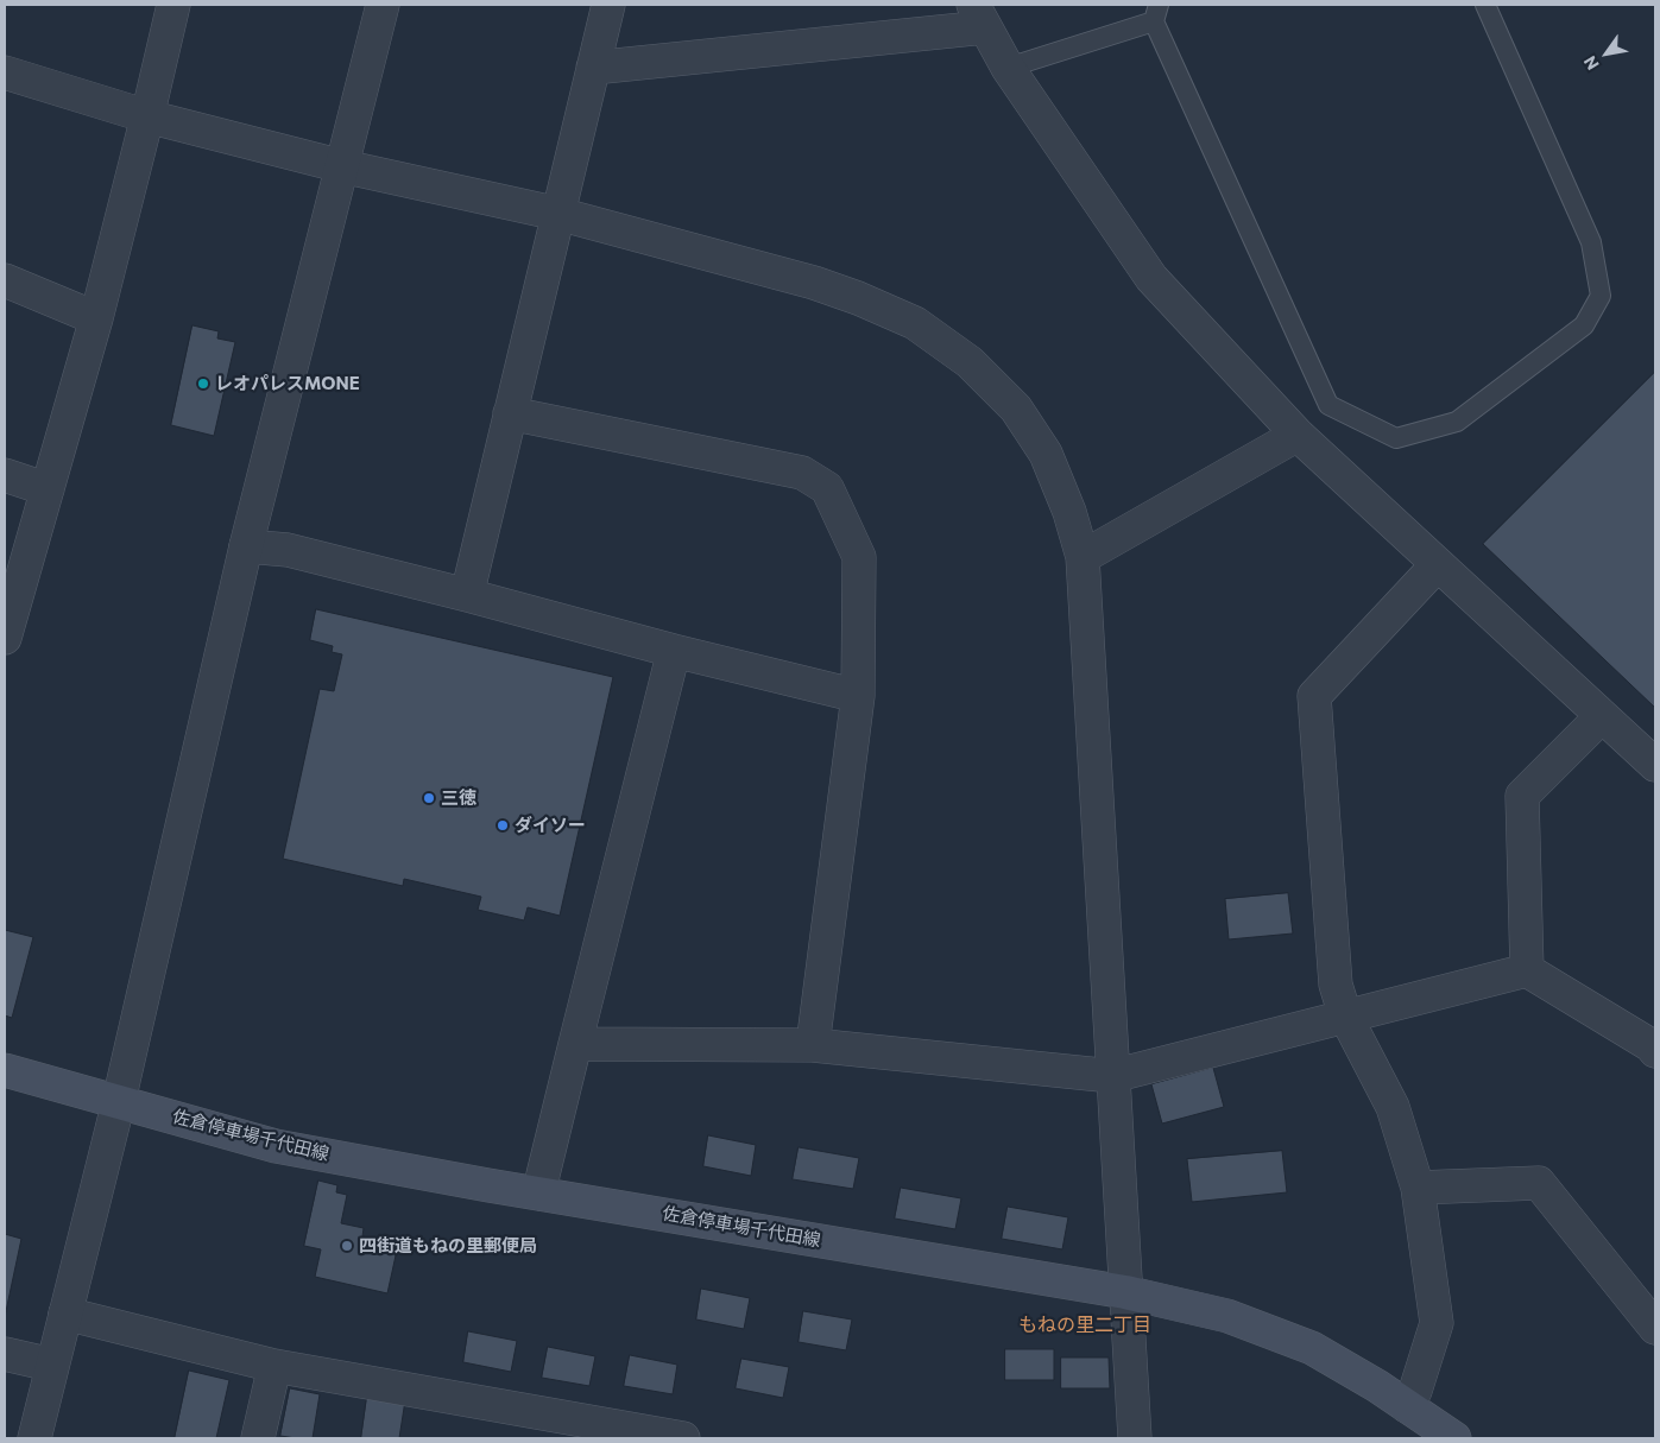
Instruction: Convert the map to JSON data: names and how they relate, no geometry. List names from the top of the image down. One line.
{"streets":{"main road":["佐倉停車場千代田線"]},"districts":["もねの里二丁目"],"places":["レオパレスMONE","三徳","ダイソー","四街道もねの里郵便局"],"north":"bottom left"}
